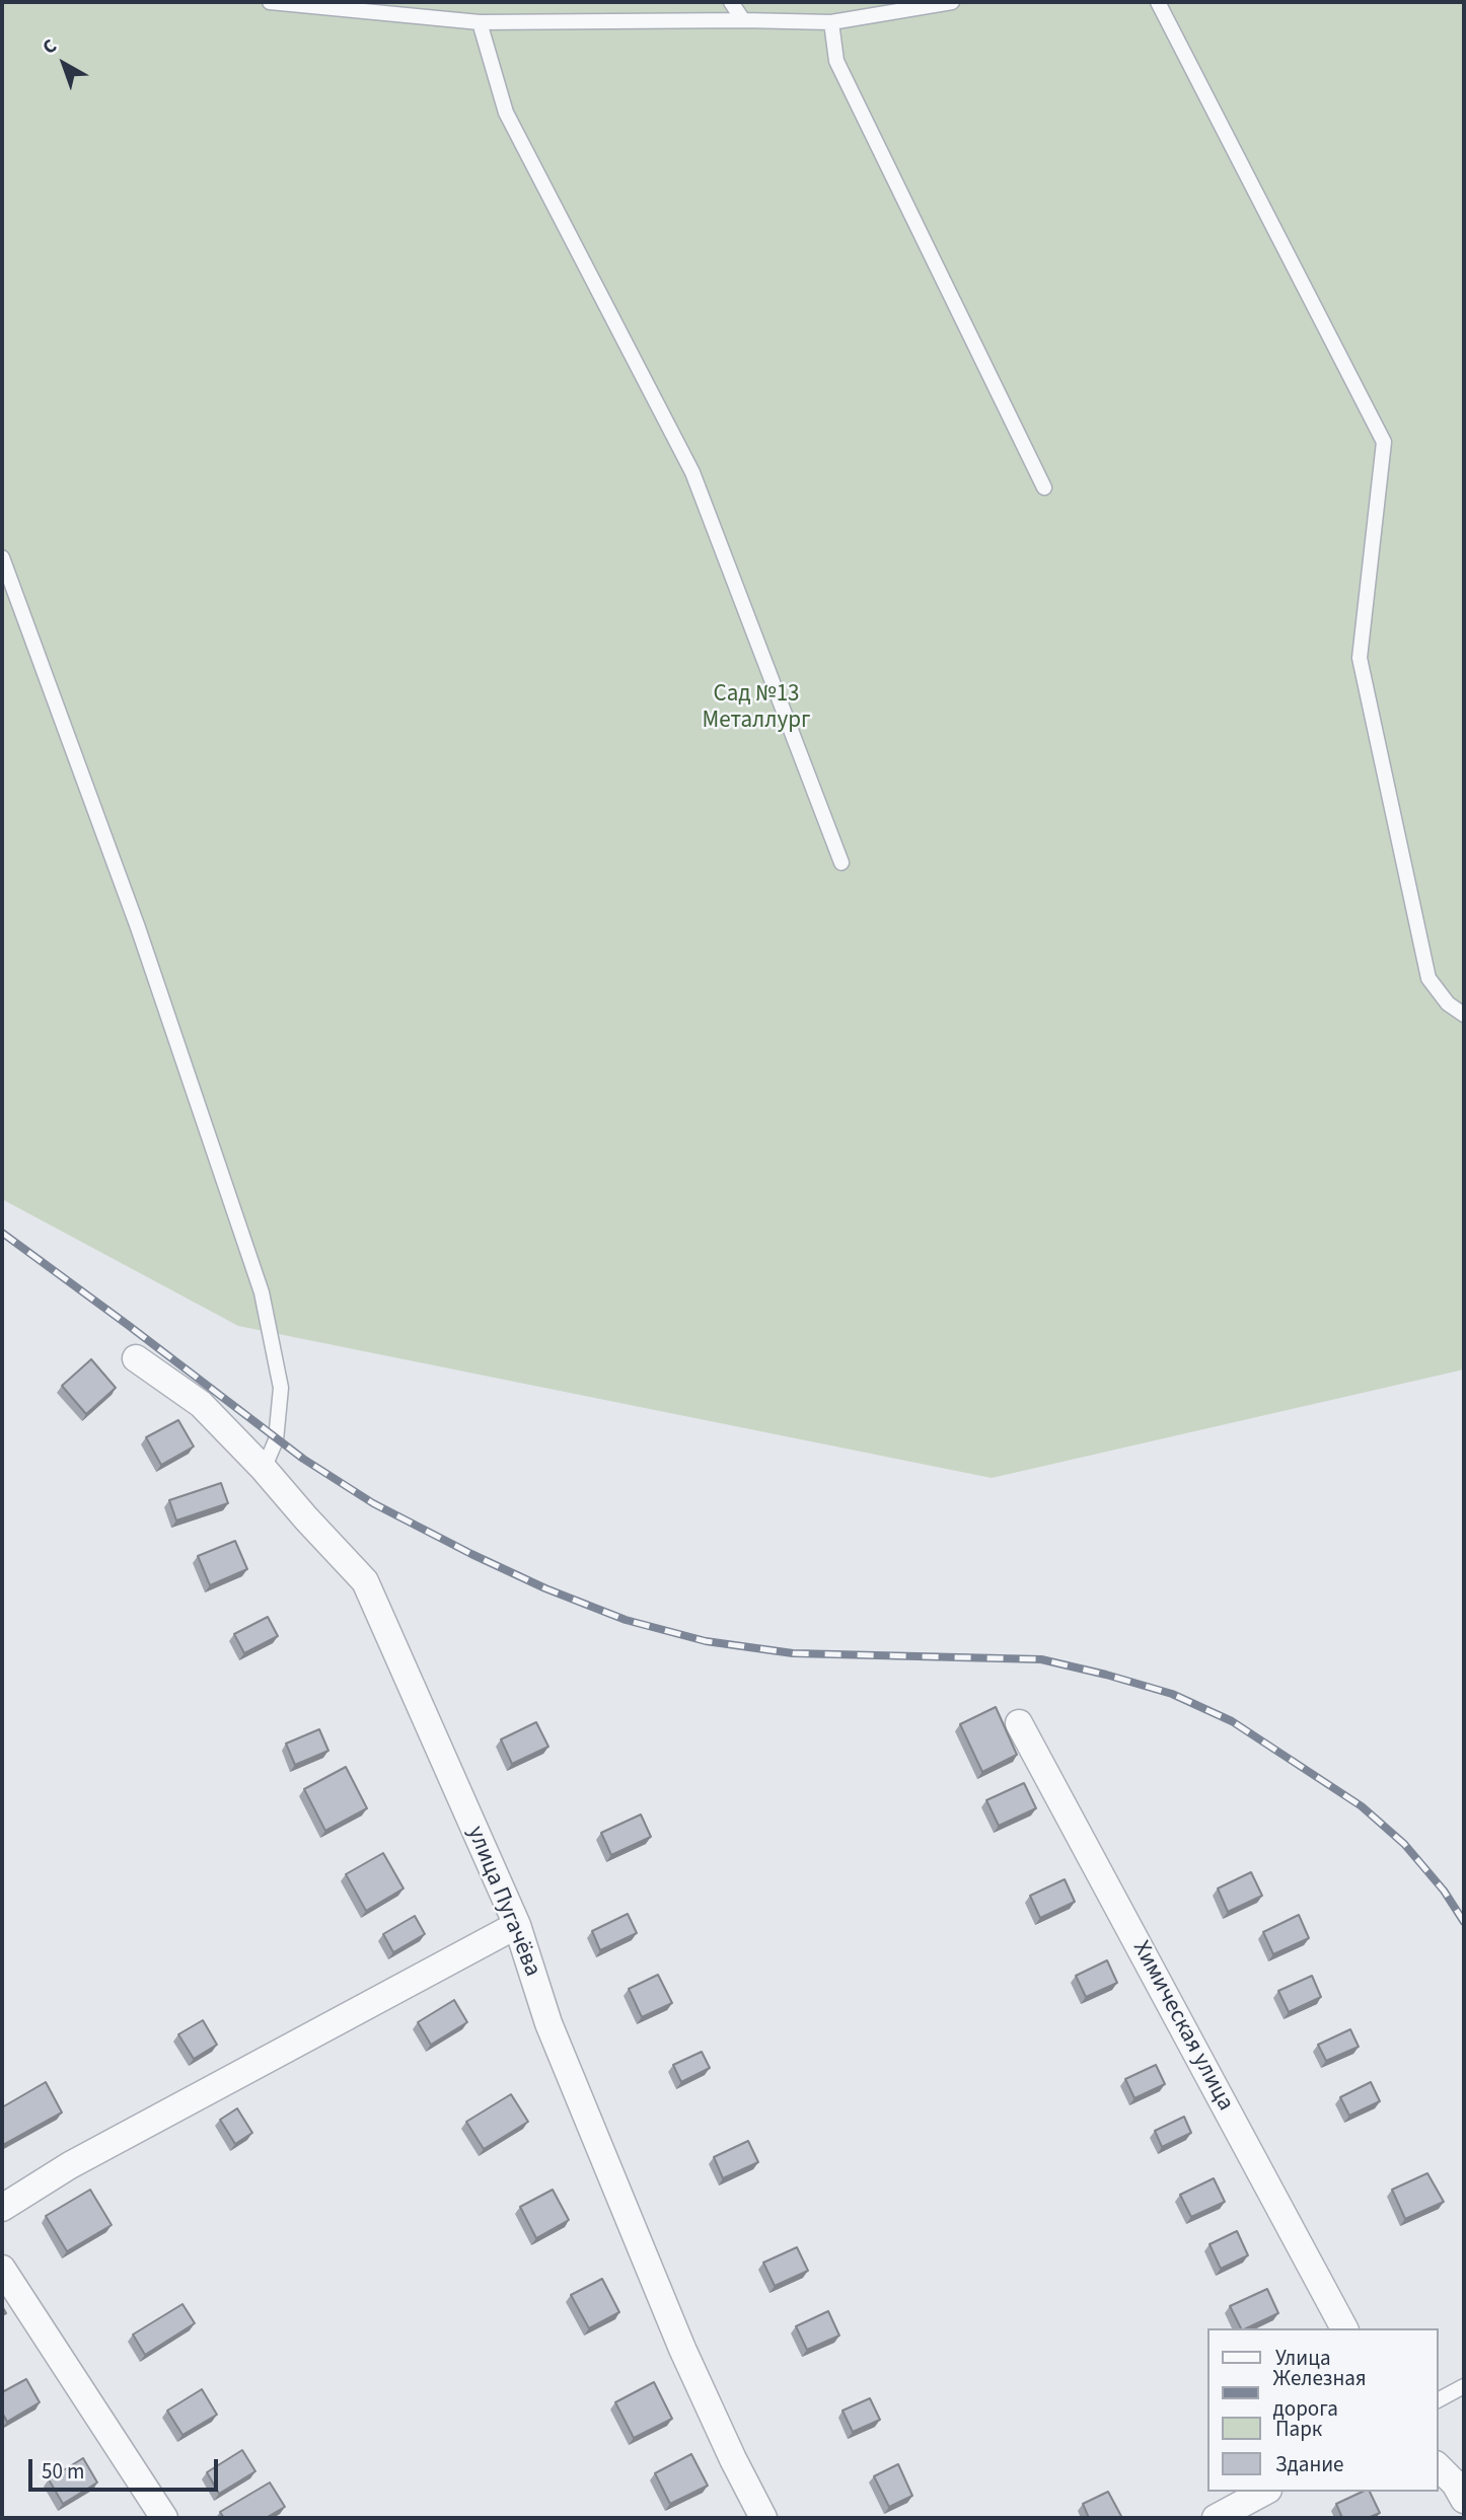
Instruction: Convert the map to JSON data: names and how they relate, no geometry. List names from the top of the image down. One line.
{"streets":{"street":["улица Пугачёва","Химическая улица"]},"parks":["Сад №13 Металлург"],"legend":["Улица","Железная дорога","Парк","Здание"],"scale_bar":"50 m","north":"top left"}
